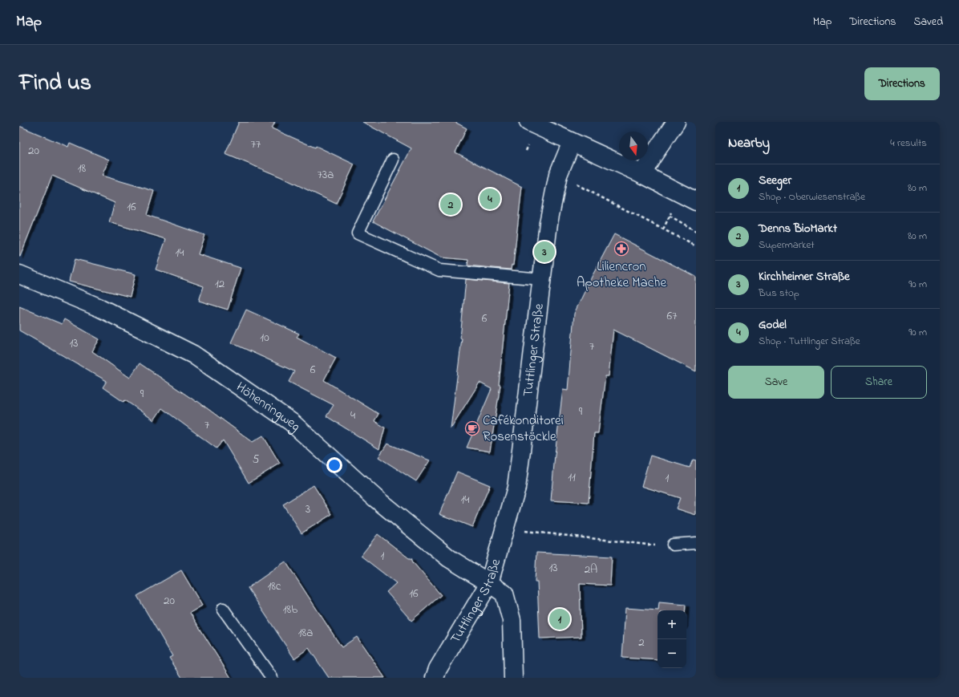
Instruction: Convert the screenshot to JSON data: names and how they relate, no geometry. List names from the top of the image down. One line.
{"streets":{"street":["Tuttlinger Straße","Höhenringweg"]},"crossings":[["Tuttlinger Straße","Höhenringweg"]],"places":{"pharmacy":["Liliencron Apotheke Mache"],"cafe":["Cafékonditorei Rosenstöckle"]},"house_numbers":["77","20","18","73a","16","14","12","67","6","10","13","7","6","9","9","4","7","5","11","1","14","3","1","13","2A","18c","16","20","18b","18a","2"],"north":"bottom","page":{"header":"Map","nav":["Map","Directions","Saved"],"title":"Find us","buttons":["Directions",["Save","Share"]],"heading":["Nearby","4 results"],"list":[{"mark":"1","name":"Seeger","note":"Shop · Oberwiesenstraße","value":"80 m"},{"mark":"2","name":"Denns BioMarkt","note":"Supermarket","value":"80 m"},{"mark":"3","name":"Kirchheimer Straße","note":"Bus stop","value":"90 m"},{"mark":"4","name":"Godel","note":"Shop · Tuttlinger Straße","value":"90 m"}],"pins":["4","2","3","1"],"map_buttons":["+","−"]}}
